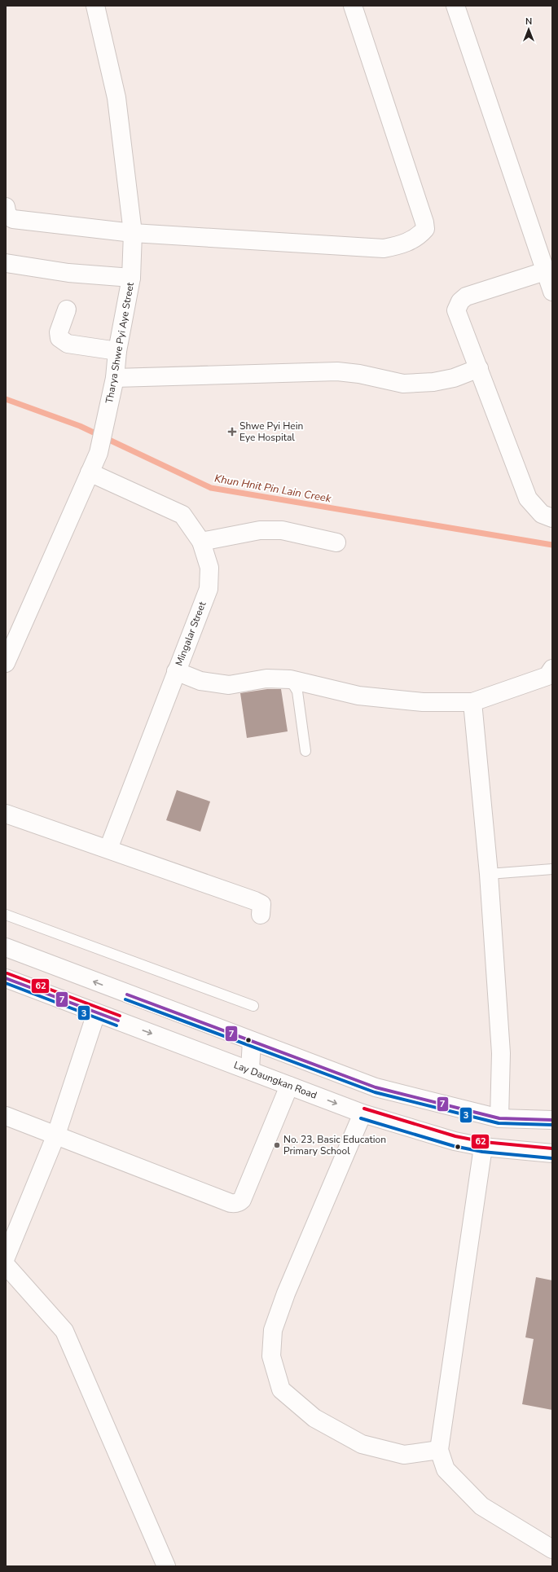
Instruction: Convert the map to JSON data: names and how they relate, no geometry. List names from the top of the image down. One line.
{"streets":{"street":["Tharya Shwe Pyi Aye Street","Mingalar Street","Lay Daungkan Road"]},"crossings":[["Tharya Shwe Pyi Aye Street","Mingalar Street"]],"water":["Khun Hnit Pin Lain Creek"],"places":{"health":["Shwe Pyi Hein Eye Hospital"],"other":["No. 23, Basic Education Primary School"]},"lines":["transit line 62","transit line 7","transit line 3"],"north":"top"}
